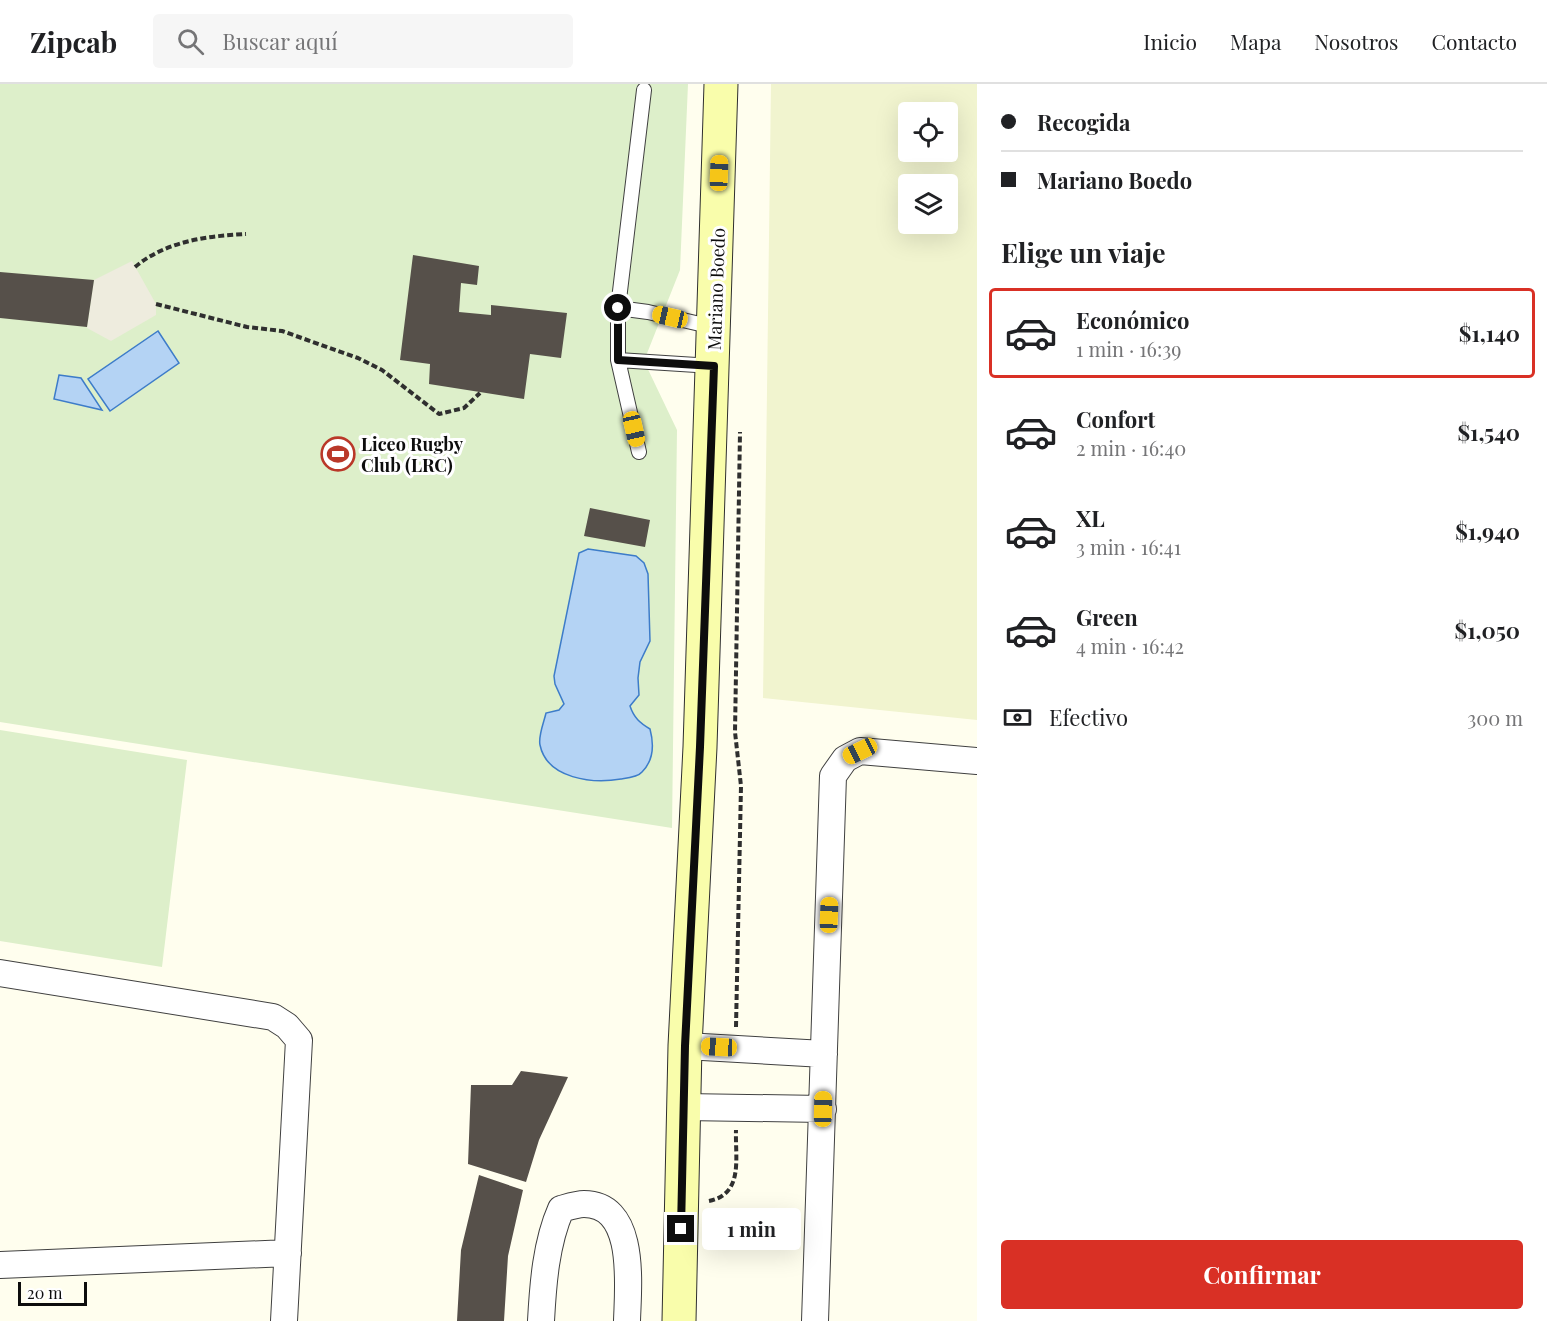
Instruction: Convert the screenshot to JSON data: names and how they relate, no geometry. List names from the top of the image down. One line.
{"streets":{"street":["Mariano Boedo"]},"places":{"sports":["Liceo Rugby Club (LRC)"]},"scale_bar":"20 m","page":{"header":"Zipcab","search":"Buscar aquí","nav":["Inicio","Mapa","Nosotros","Contacto"],"banner":["Recogida","Mariano Boedo"],"heading":"Elige un viaje","list":[{"name":"Económico","note":"1 min · 16:39","value":"$1,140"},{"name":"Confort","note":"2 min · 16:40","value":"$1,540"},{"name":"XL","note":"3 min · 16:41","value":"$1,940"},{"name":"Green","note":"4 min · 16:42","value":"$1,050"}],"pay":["Efectivo","300 m"],"bubble":"1 min","buttons":"Confirmar","scale":"20 m"}}
